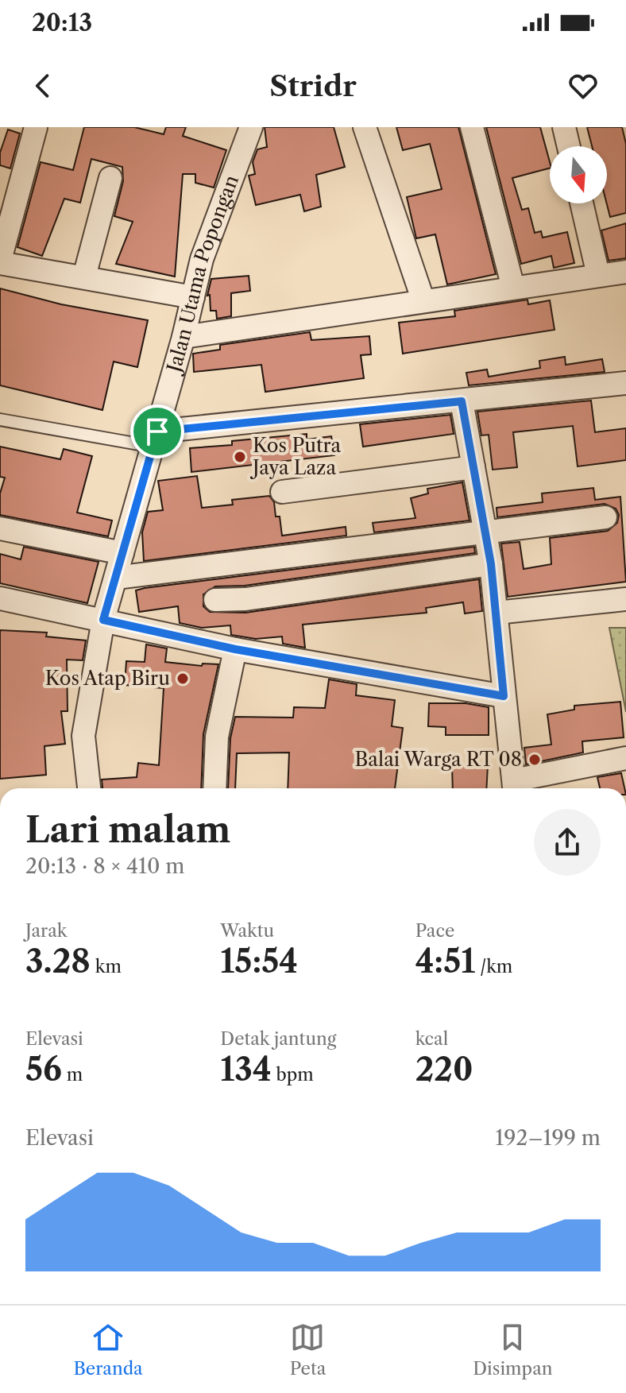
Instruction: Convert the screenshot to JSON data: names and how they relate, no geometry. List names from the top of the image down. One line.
{"streets":{"street":["Jalan Utama Popongan"]},"places":["Kos Putra Jaya Laza","Kos Atap Biru","Balai Warga RT 08"],"north":"bottom","page":{"status":"20:13","header":"Stridr","heading":["Lari malam","20:13 · 8 × 410 m"],"stats":[["Jarak","3.28 km"],["Waktu","15:54"],["Pace","4:51 /km"],["Elevasi","56 m"],["Detak jantung","134 bpm"],["kcal","220"]],"chart":["Elevasi","192–199 m"],"tabs":["Beranda","Peta","Disimpan"]}}
